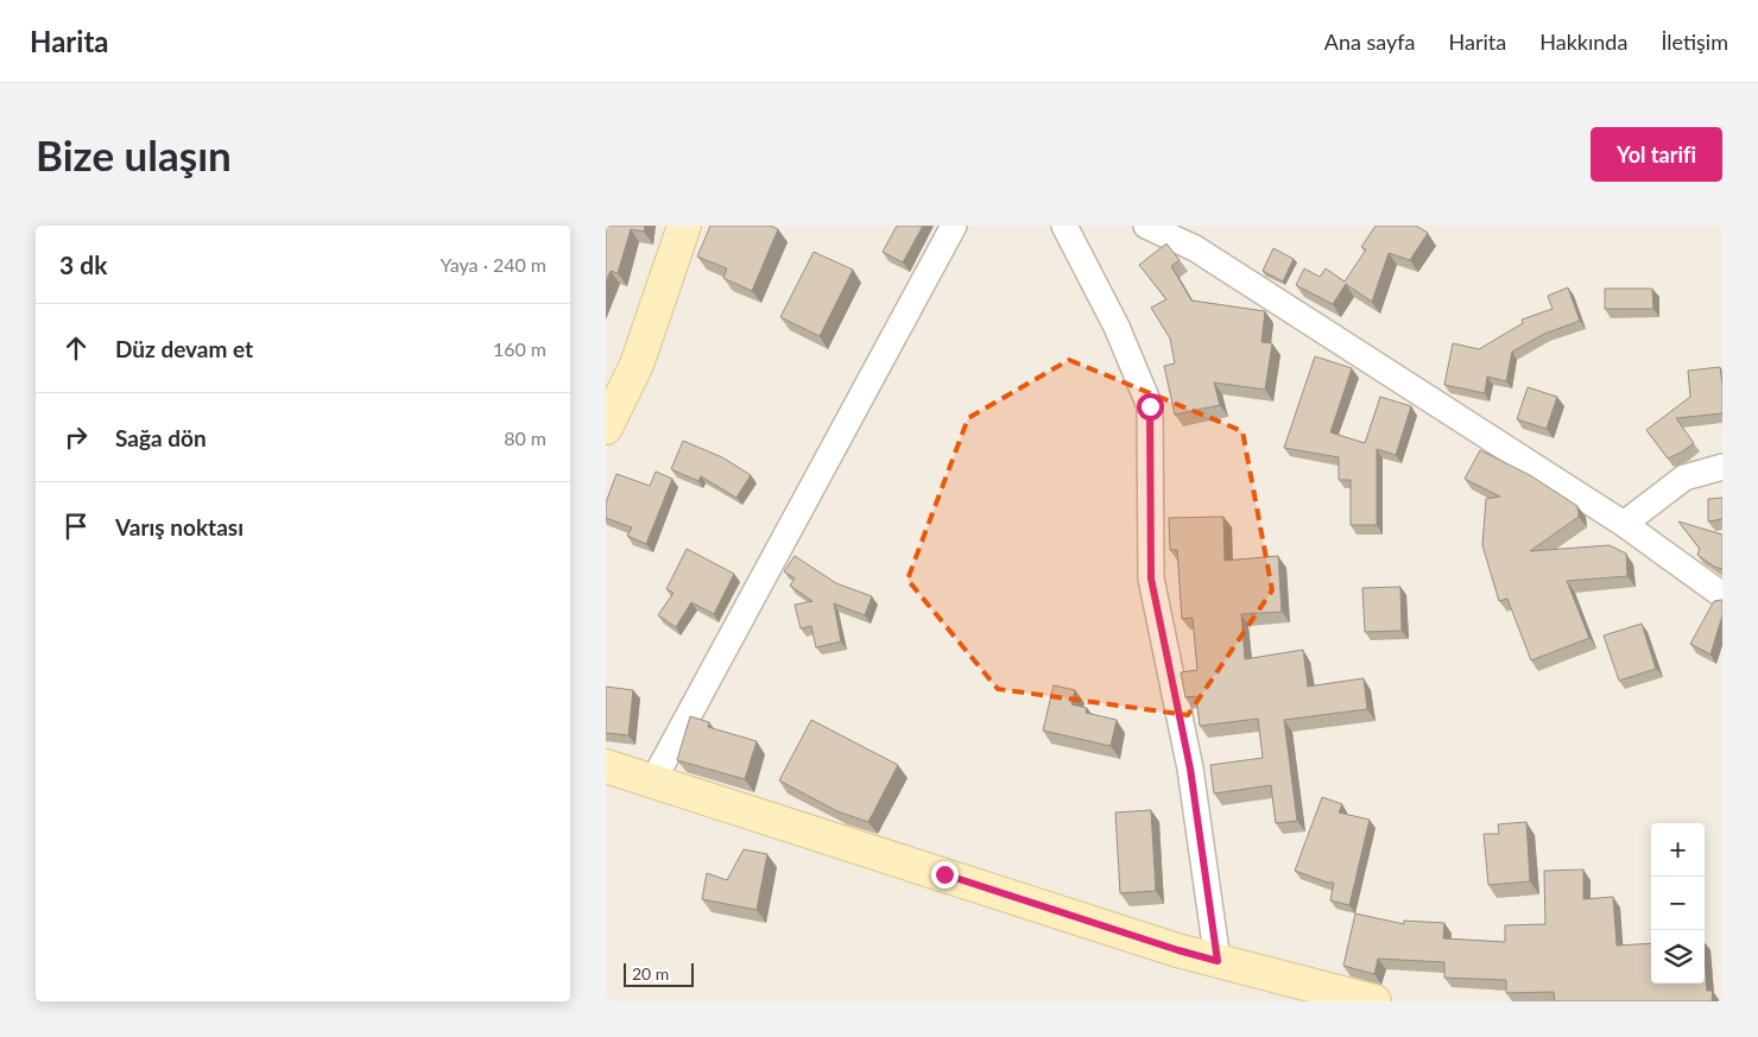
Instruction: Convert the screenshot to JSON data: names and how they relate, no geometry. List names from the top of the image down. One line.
{"scale_bar":"20 m","page":{"header":"Harita","nav":["Ana sayfa","Harita","Hakkında","İletişim"],"buttons":"Yol tarifi","title":"Bize ulaşın","heading":["3 dk","Yaya · 240 m"],"list":[["Düz devam et","160 m"],["Sağa dön","80 m"],"Varış noktası"],"map_buttons":["+","−"],"scale":"20 m"}}
